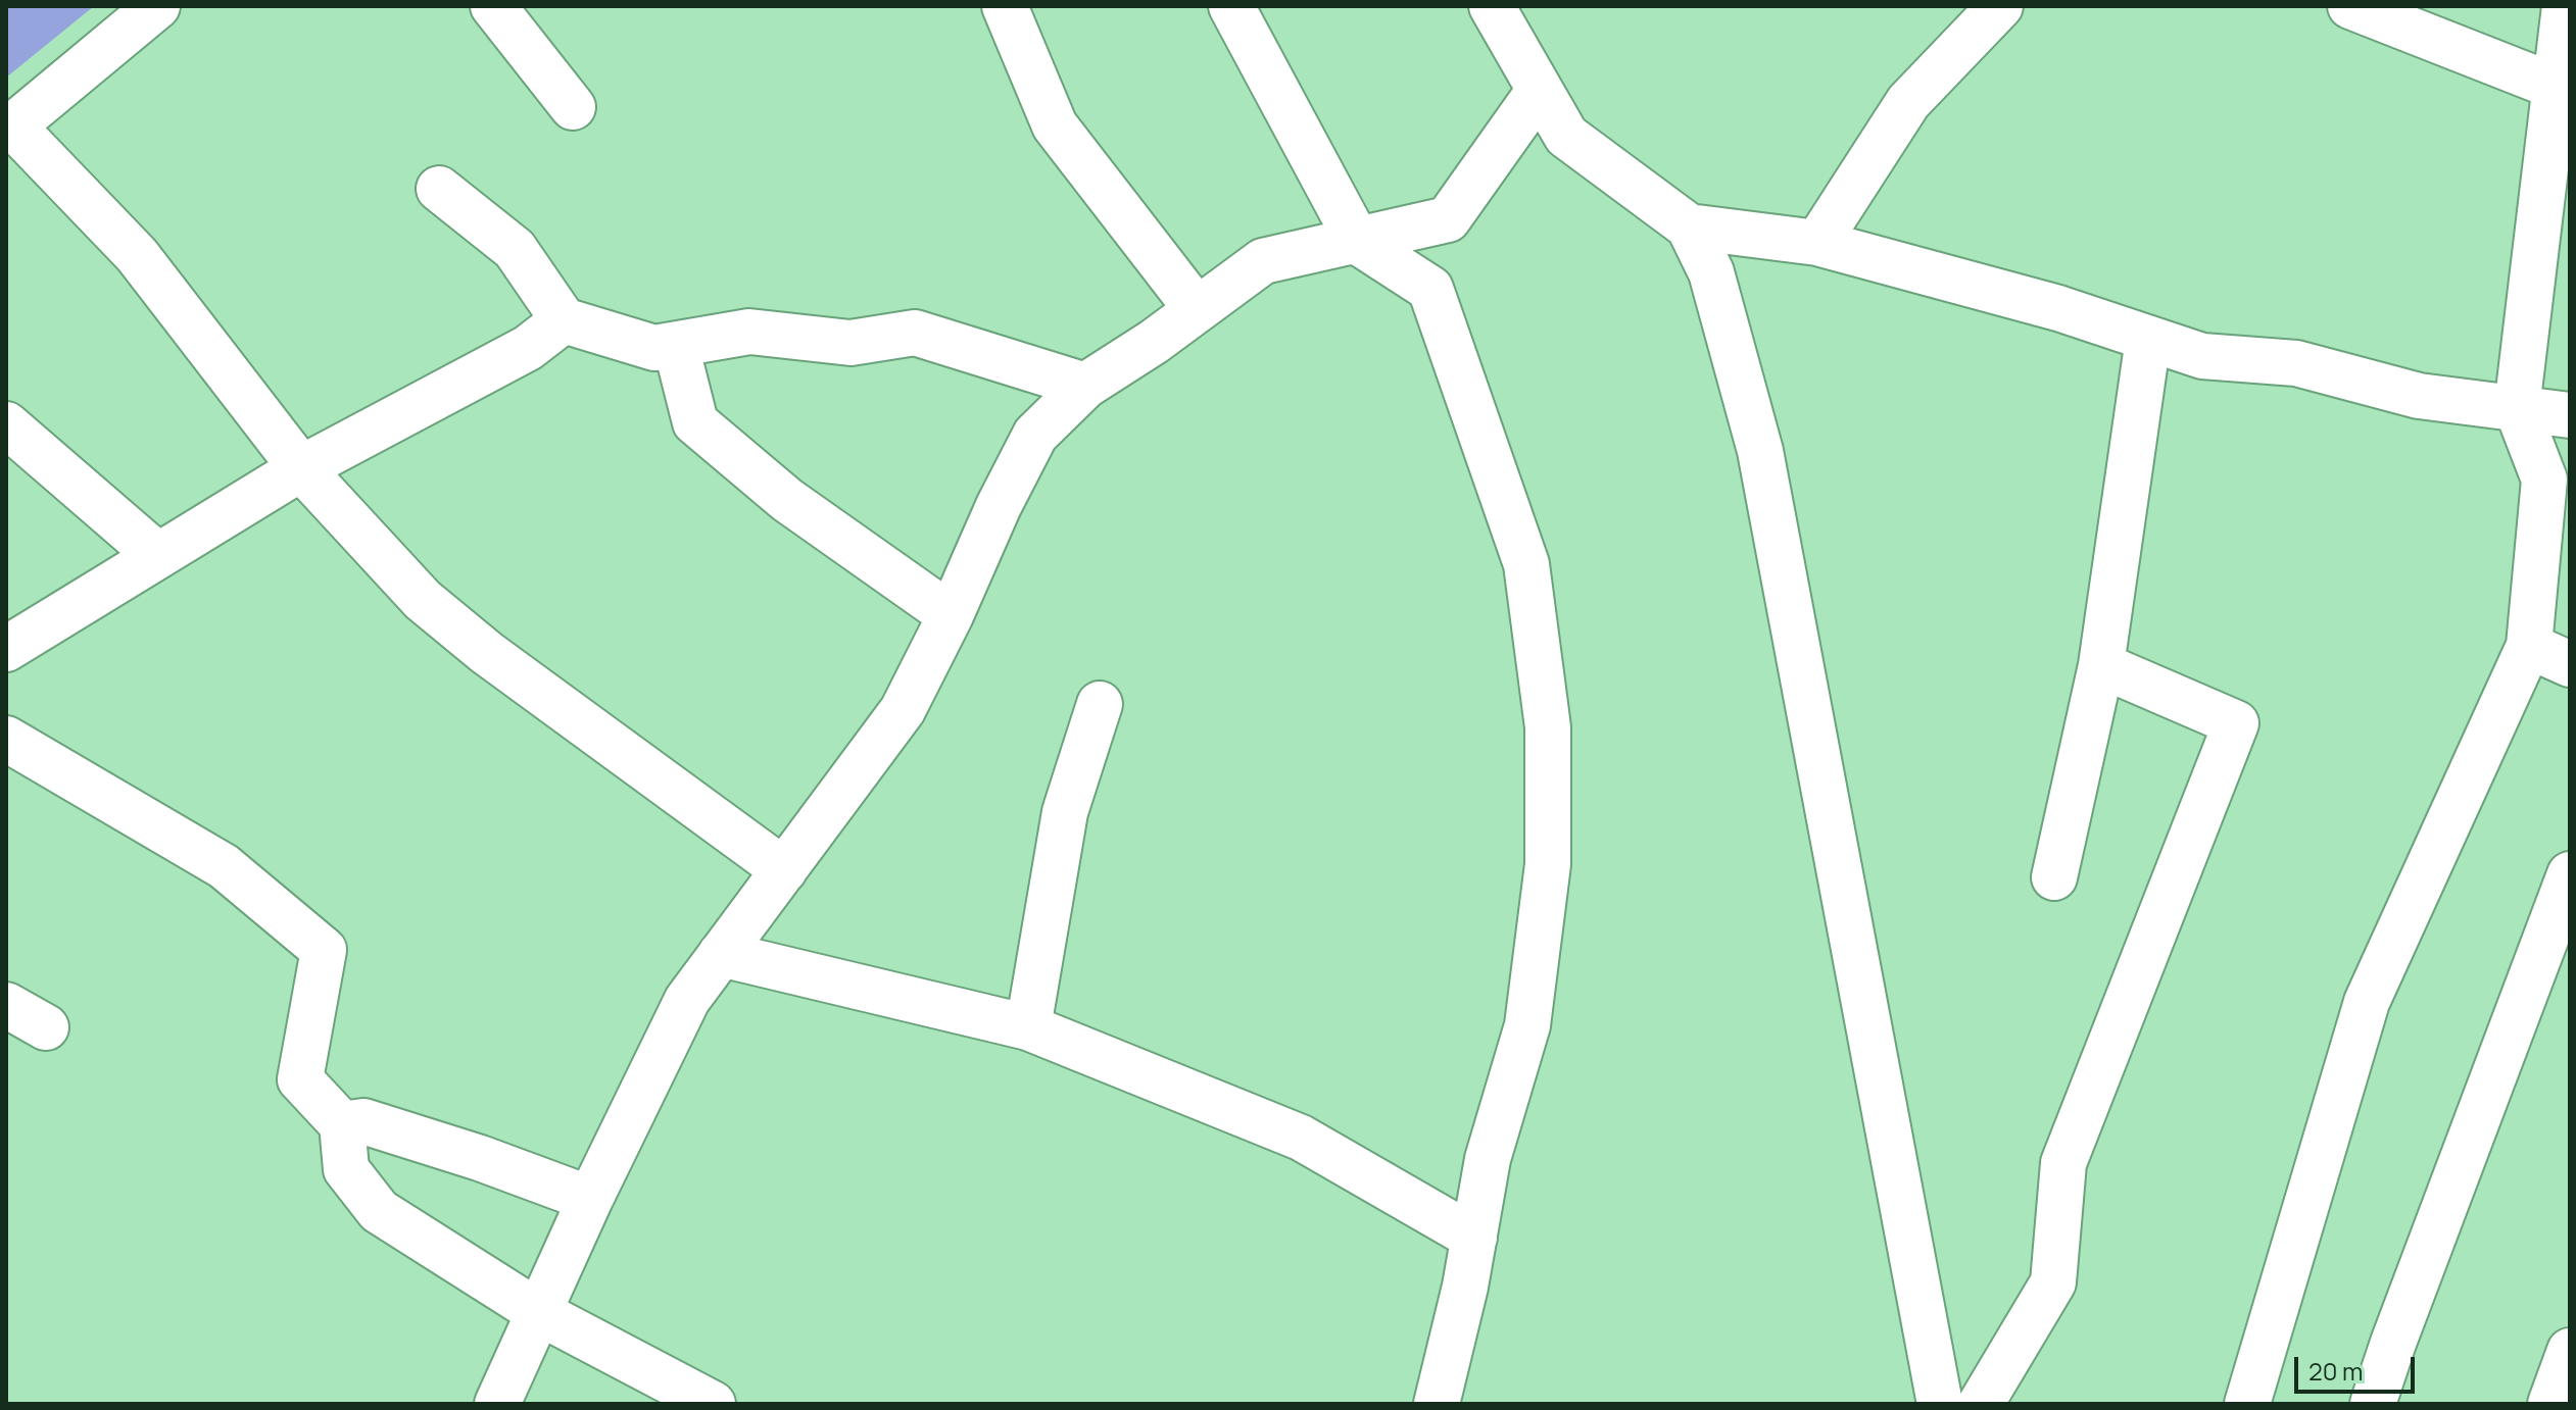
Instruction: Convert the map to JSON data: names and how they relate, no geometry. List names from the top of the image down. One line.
{"scale_bar":"20 m"}
